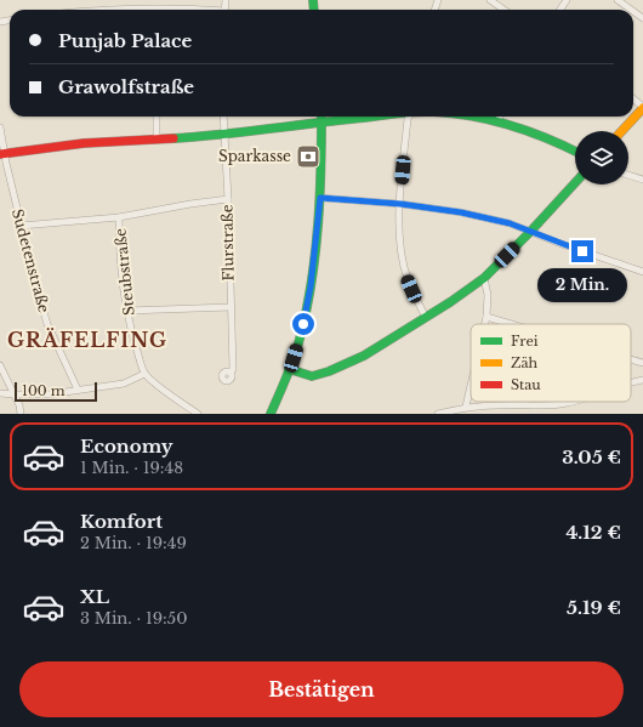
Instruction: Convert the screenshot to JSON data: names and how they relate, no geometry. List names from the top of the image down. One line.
{"streets":{"street":["Flurstraße","Sudetenstraße","Steubstraße"]},"districts":["GRÄFELFING"],"places":{"bank":["Sparkasse"]},"legend":["Frei","Zäh","Stau"],"scale_bar":"100 m","page":{"banner":["Punjab Palace","Grawolfstraße"],"bubble":"2 Min.","scale":"100 m","list":[{"name":"Economy","note":"1 Min. · 19:48","value":"3.05 €"},{"name":"Komfort","note":"2 Min. · 19:49","value":"4.12 €"},{"name":"XL","note":"3 Min. · 19:50","value":"5.19 €"}],"buttons":"Bestätigen"}}
